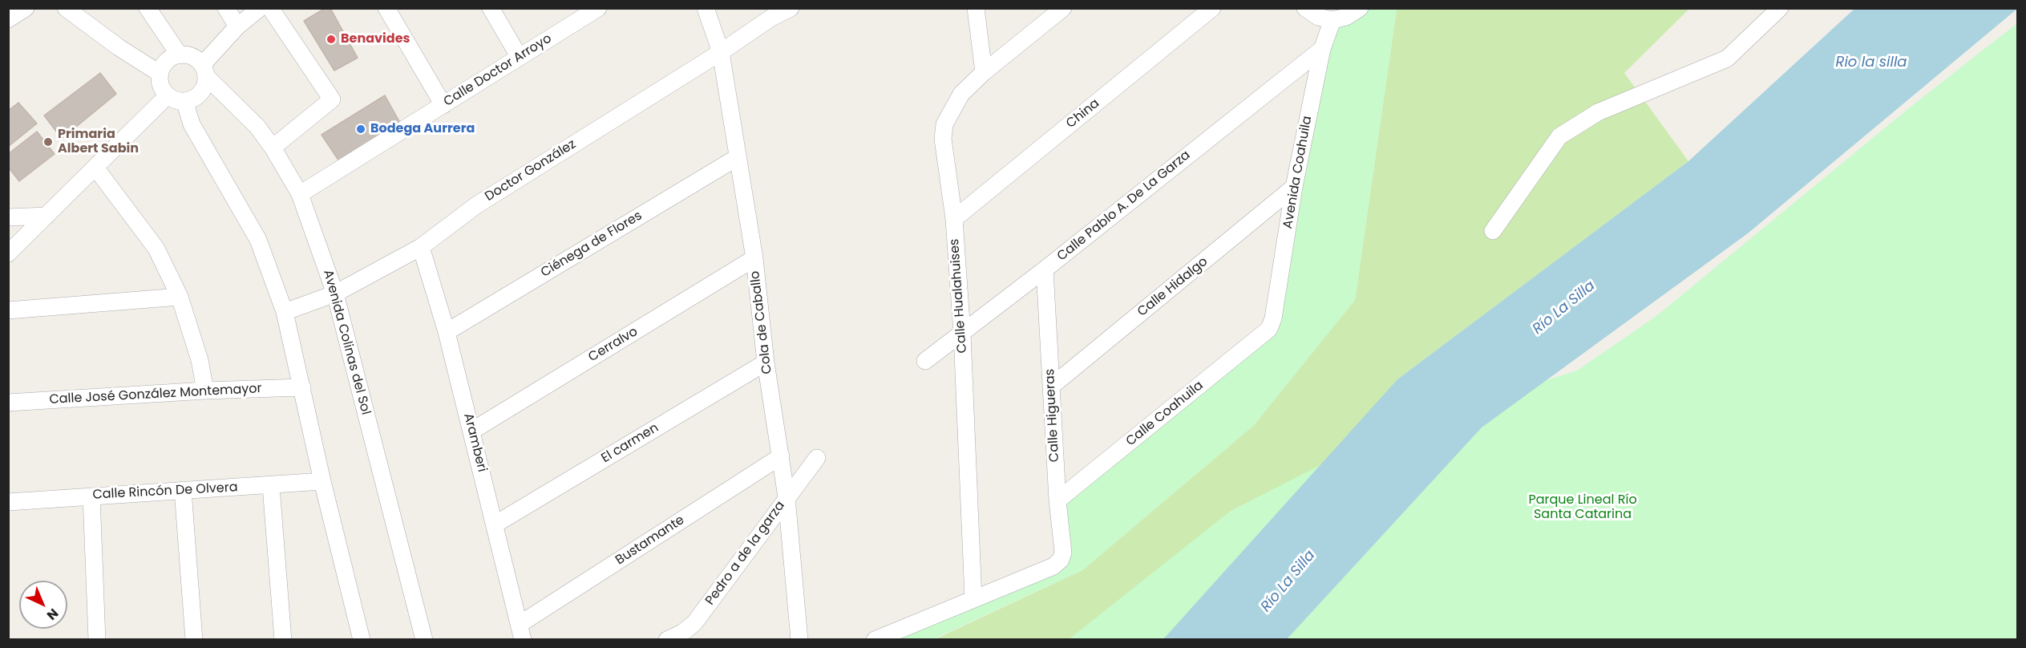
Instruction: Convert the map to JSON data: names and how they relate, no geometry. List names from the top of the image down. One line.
{"streets":{"street":["Calle Doctor Arroyo","China","Doctor González","Avenida Coahuila","Calle Pablo A. De La Garza","Ciénega de Flores","Calle Hidalgo","Calle Hualahuises","Cola de Caballo","Avenida Colinas del Sol","Cerralvo","Calle José González Montemayor","Calle Coahuila","Calle Higueras","Aramberi","El carmen","Calle Rincón De Olvera","Bustamante","Pedro a de la garza"]},"crossings":[["Calle Doctor Arroyo","Avenida Colinas del Sol"],["China","Calle Hualahuises"],["Doctor González","Cola de Caballo"],["Doctor González","Avenida Colinas del Sol"],["Doctor González","Aramberi"],["Avenida Coahuila","Calle Pablo A. De La Garza"],["Avenida Coahuila","Calle Hidalgo"],["Avenida Coahuila","Calle Coahuila"],["Calle Pablo A. De La Garza","Calle Hualahuises"],["Calle Pablo A. De La Garza","Calle Higueras"],["Ciénega de Flores","Cola de Caballo"],["Ciénega de Flores","Aramberi"],["Calle Hidalgo","Calle Higueras"],["Calle Hualahuises","Calle Higueras"],["Cola de Caballo","Cerralvo"],["Cola de Caballo","El carmen"],["Cola de Caballo","Bustamante"],["Cola de Caballo","Pedro a de la garza"],["Cerralvo","Aramberi"],["Calle Coahuila","Calle Higueras"],["Aramberi","El carmen"],["Aramberi","Bustamante"]],"water":["Rio la silla","Río La Silla"],"parks":["Parque Lineal Río Santa Catarina"],"places":["Benavides","Bodega Aurrera","Primaria Albert Sabin"],"north":"bottom right"}
